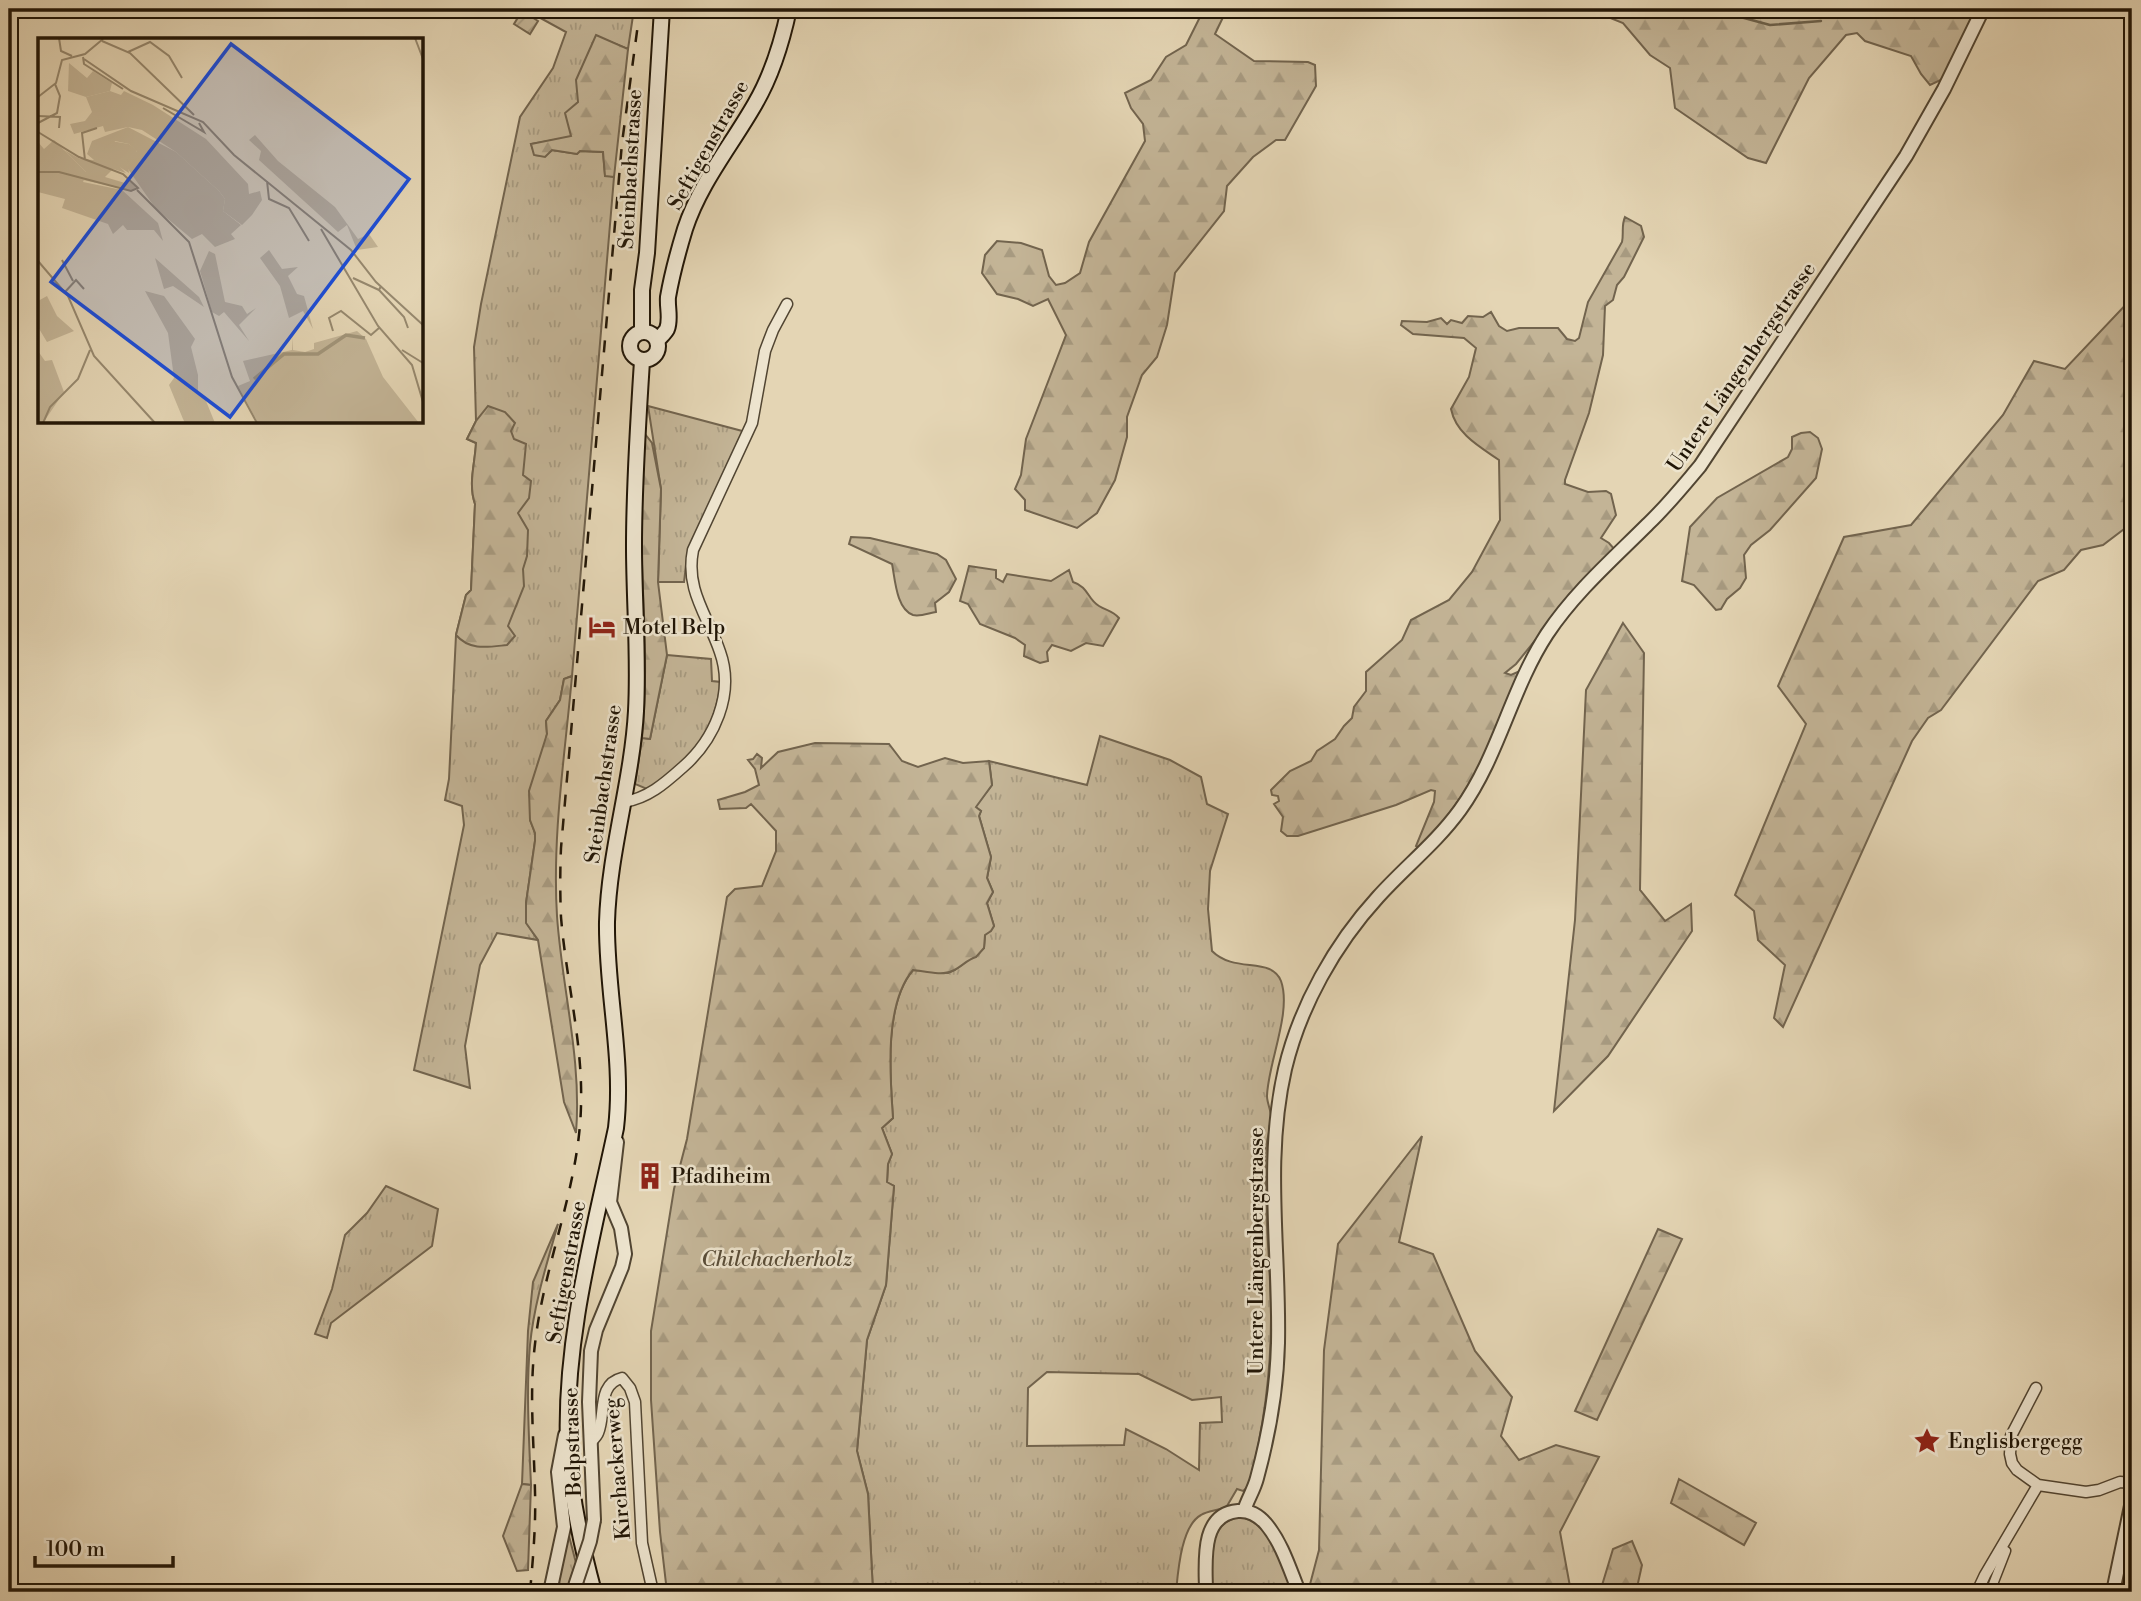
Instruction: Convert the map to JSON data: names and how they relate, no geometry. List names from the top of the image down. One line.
{"streets":{"main road":["Seftigenstrasse","Steinbachstrasse"],"street":["Untere Längenbergstrasse","Belpstrasse","Kirchackerweg"]},"crossings":[["Seftigenstrasse","Steinbachstrasse"],["Seftigenstrasse","Belpstrasse"],["Steinbachstrasse","Belpstrasse"],["Belpstrasse","Kirchackerweg"]],"parks":["Chilchacherholz"],"places":{"hotel":["Motel Belp"],"building":["Pfadiheim"],"place":["Englisbergegg"]},"scale_bar":"100 m"}
